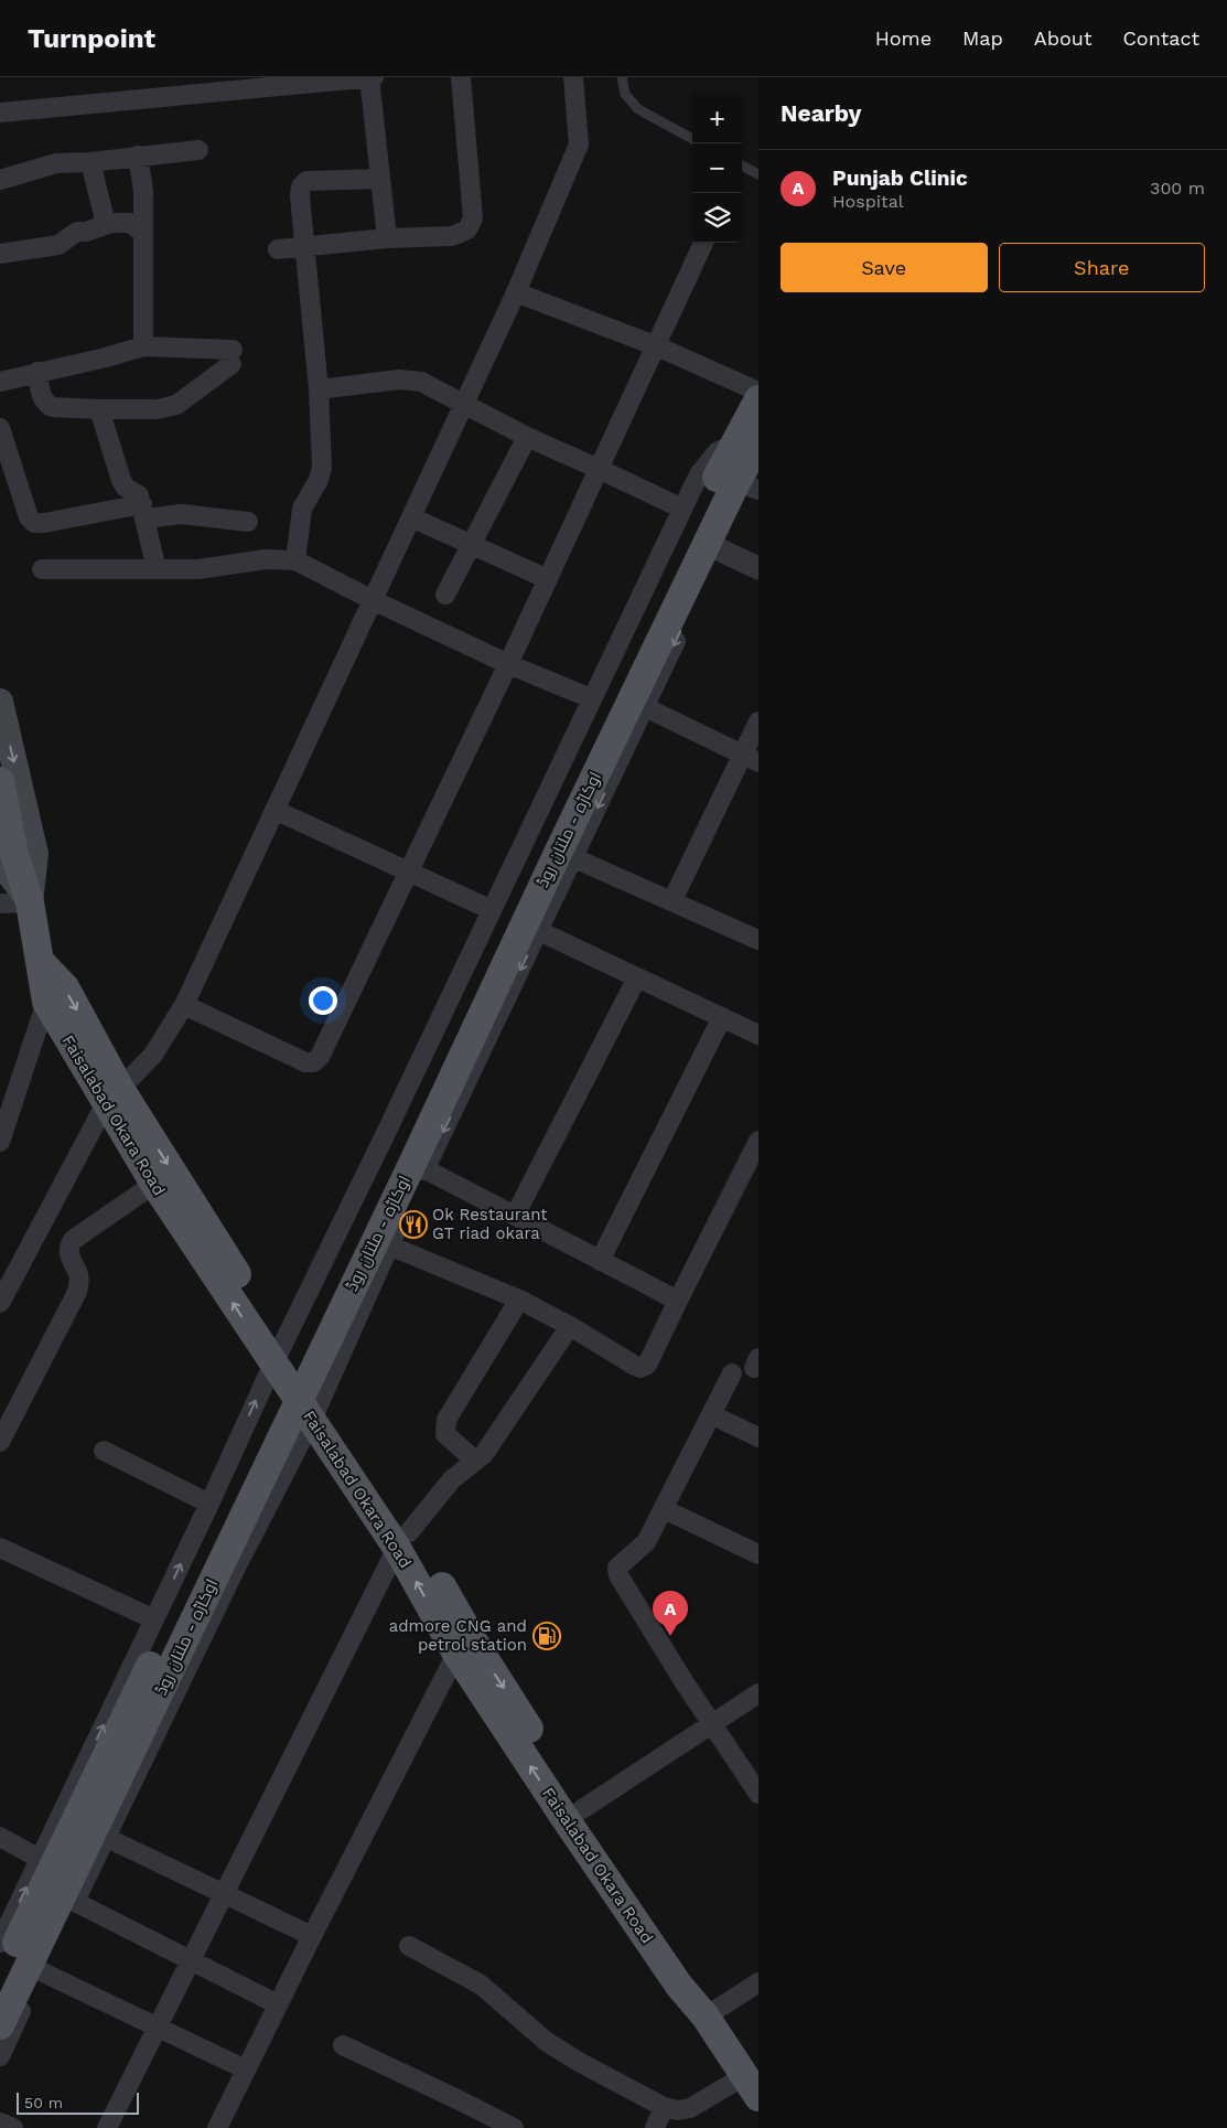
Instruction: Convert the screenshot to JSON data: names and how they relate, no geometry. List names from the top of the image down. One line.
{"streets":{"main road":["اوکاڑہ - ملتان روڈ","Faisalabad Okara Road"]},"places":{"restaurant":["Ok Restaurant GT riad okara"],"fuel station":["admore CNG and petrol station"]},"scale_bar":"50 m","page":{"header":"Turnpoint","nav":["Home","Map","About","Contact"],"heading":"Nearby","map_buttons":["+","−"],"list":[{"mark":"A","name":"Punjab Clinic","note":"Hospital","value":"300 m"}],"buttons":["Save","Share"],"pins":"A","scale":"50 m"}}
